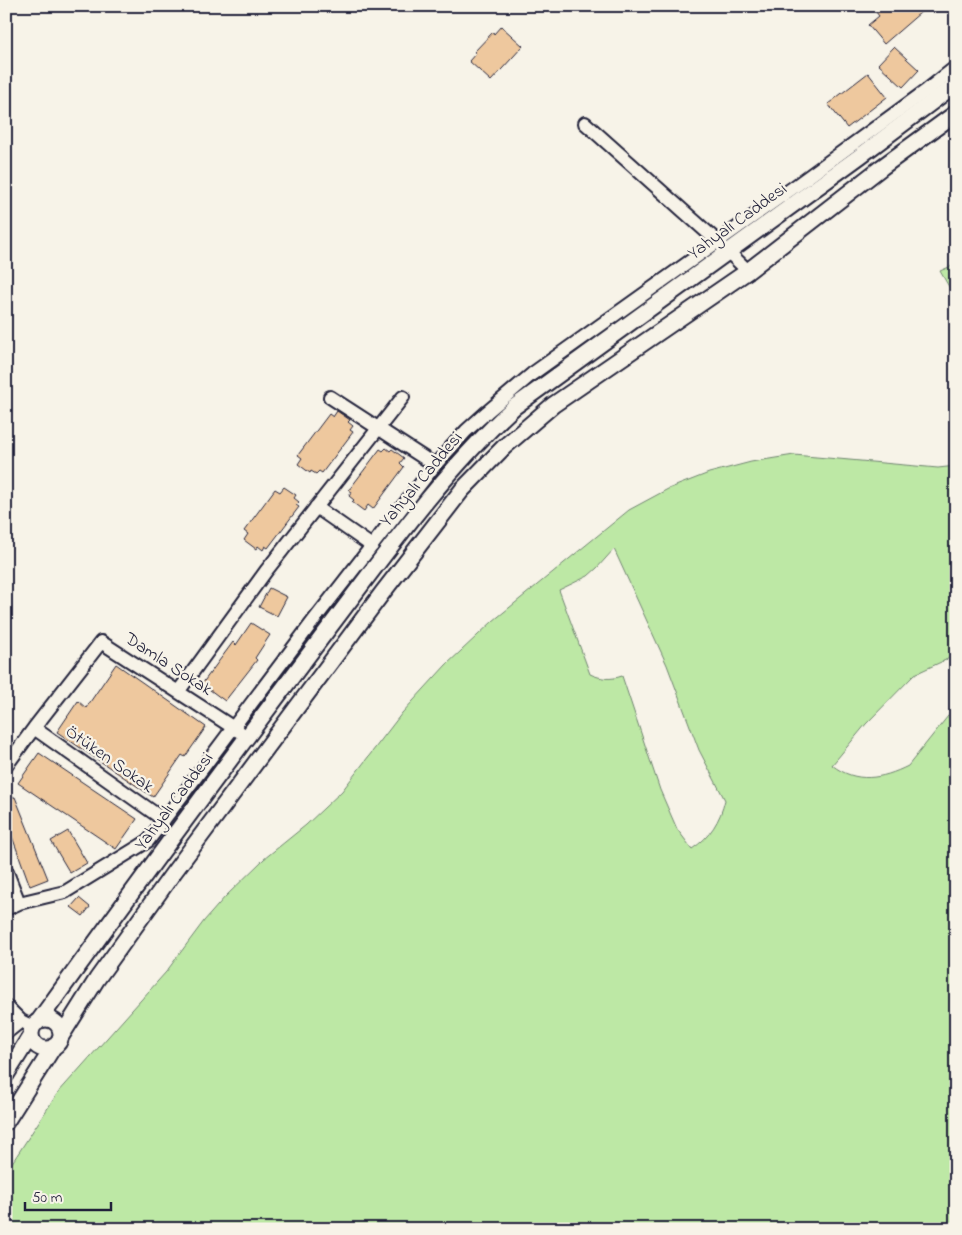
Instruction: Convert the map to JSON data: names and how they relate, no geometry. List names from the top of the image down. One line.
{"streets":{"main road":["Yahyalı Caddesi"],"street":["Damla Sokak","Ötüken Sokak"]},"crossings":[["Yahyalı Caddesi","Damla Sokak"],["Damla Sokak","Ötüken Sokak"]],"scale_bar":"50 m"}
